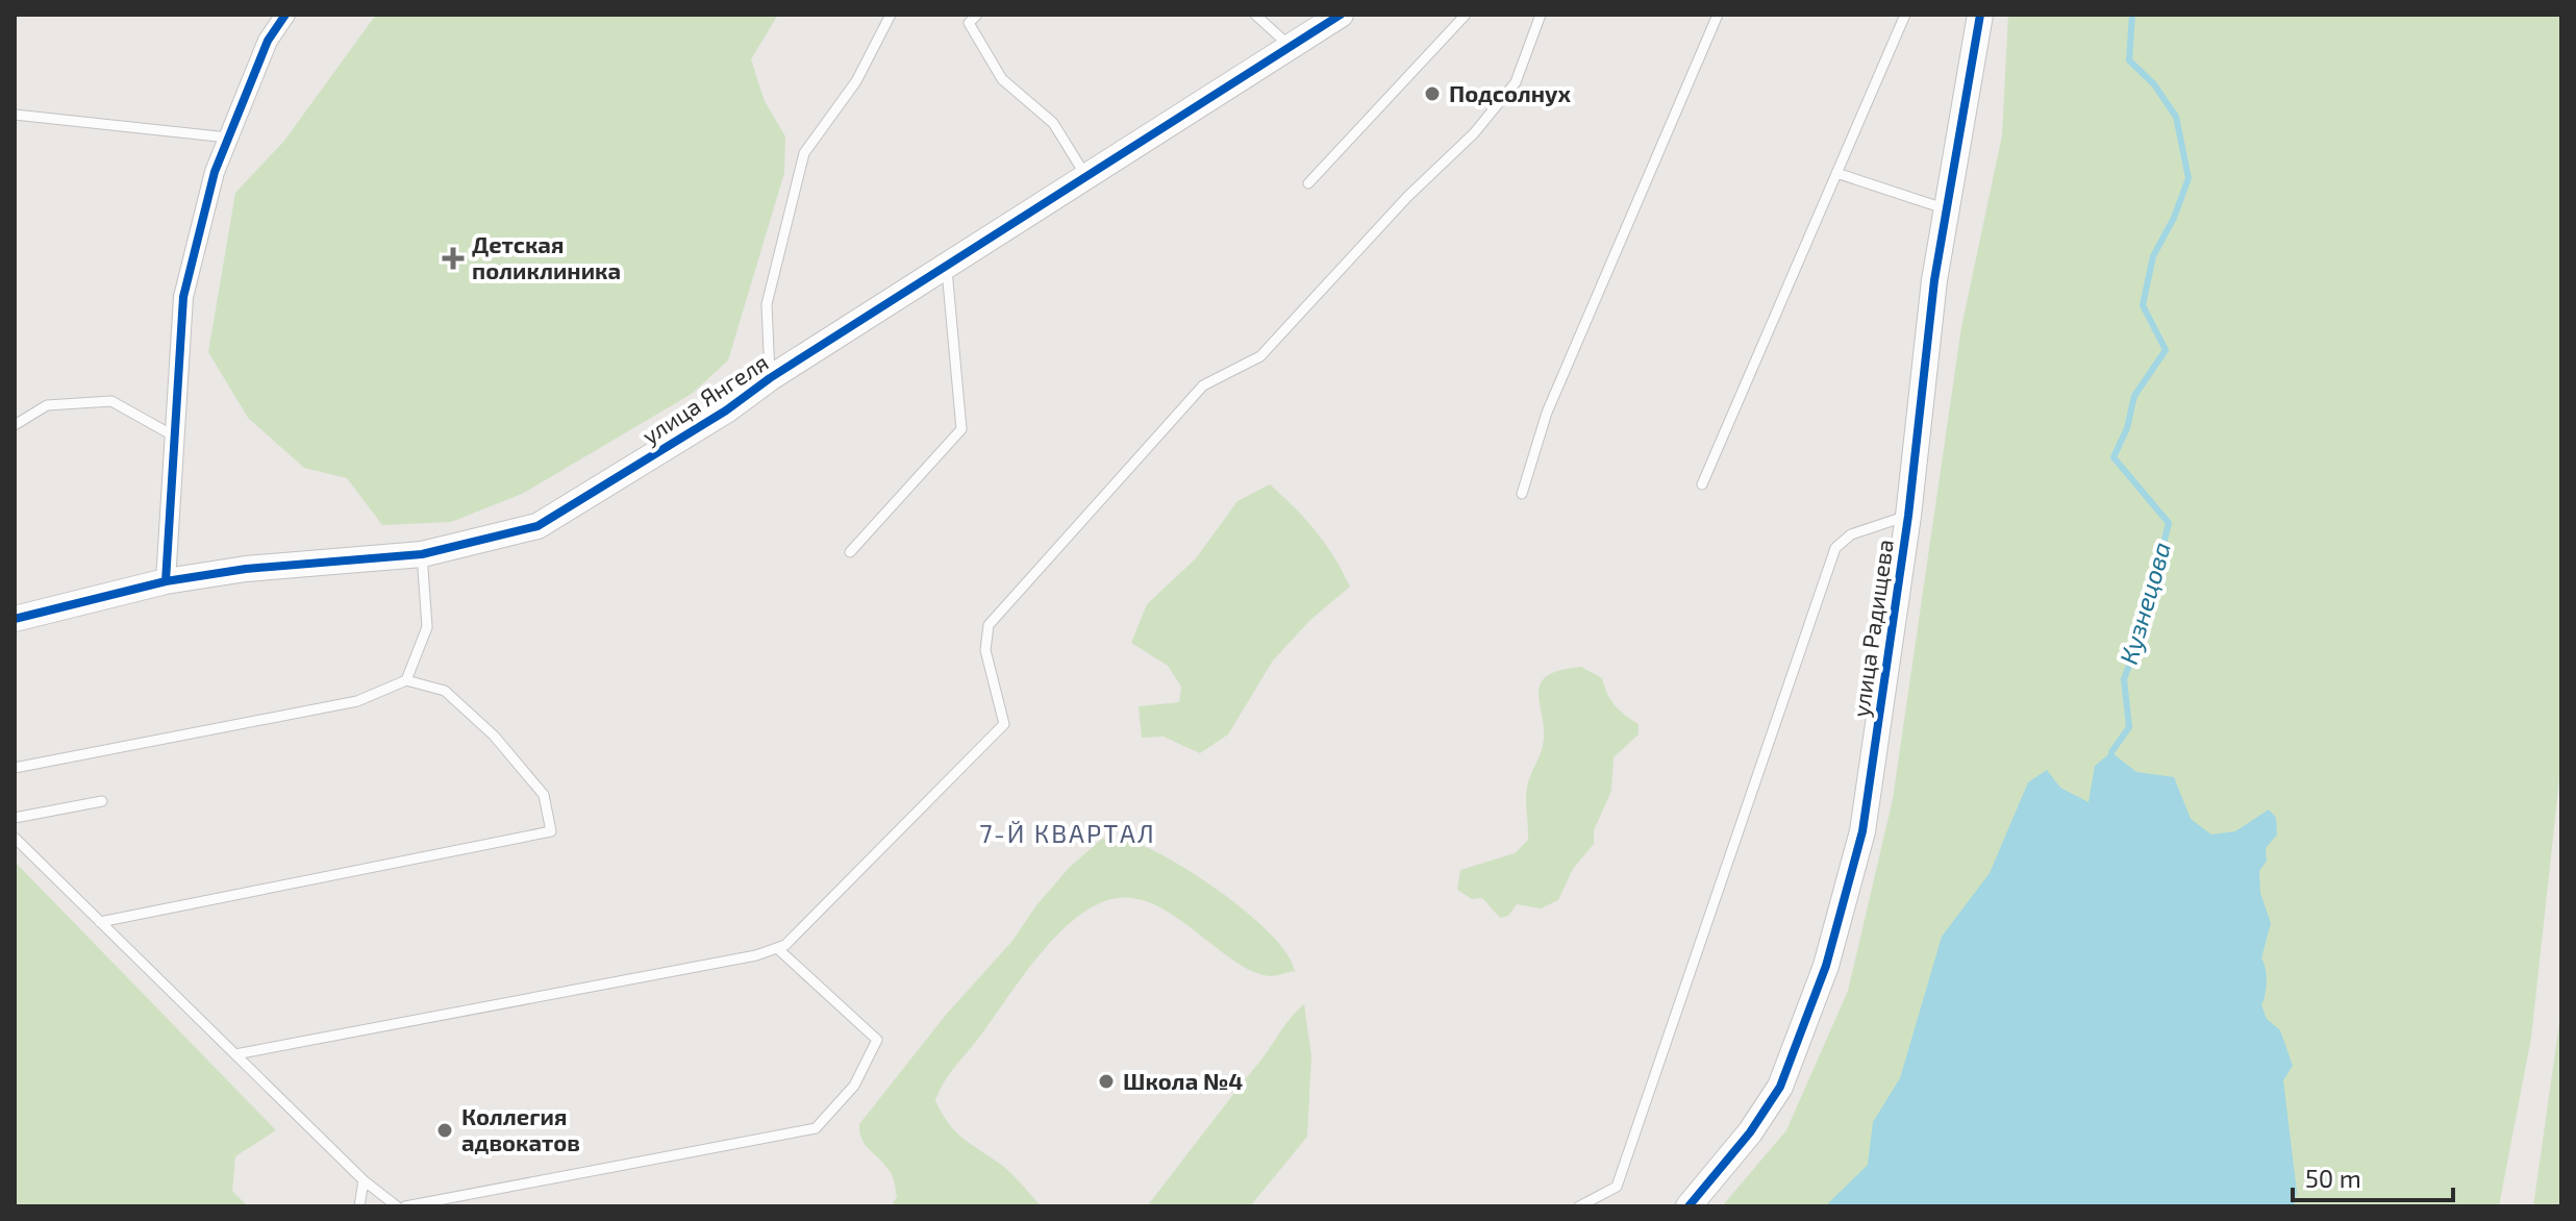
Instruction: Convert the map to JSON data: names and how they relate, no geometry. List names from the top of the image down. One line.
{"streets":{"street":["улица Янгеля","улица Радищева"]},"districts":["7-Й КВАРТАЛ"],"water":["Кузнецова"],"places":{"other":["Подсолнух","Школа №4","Коллегия адвокатов"],"health":["Детская поликлиника"]},"scale_bar":"50 m"}
